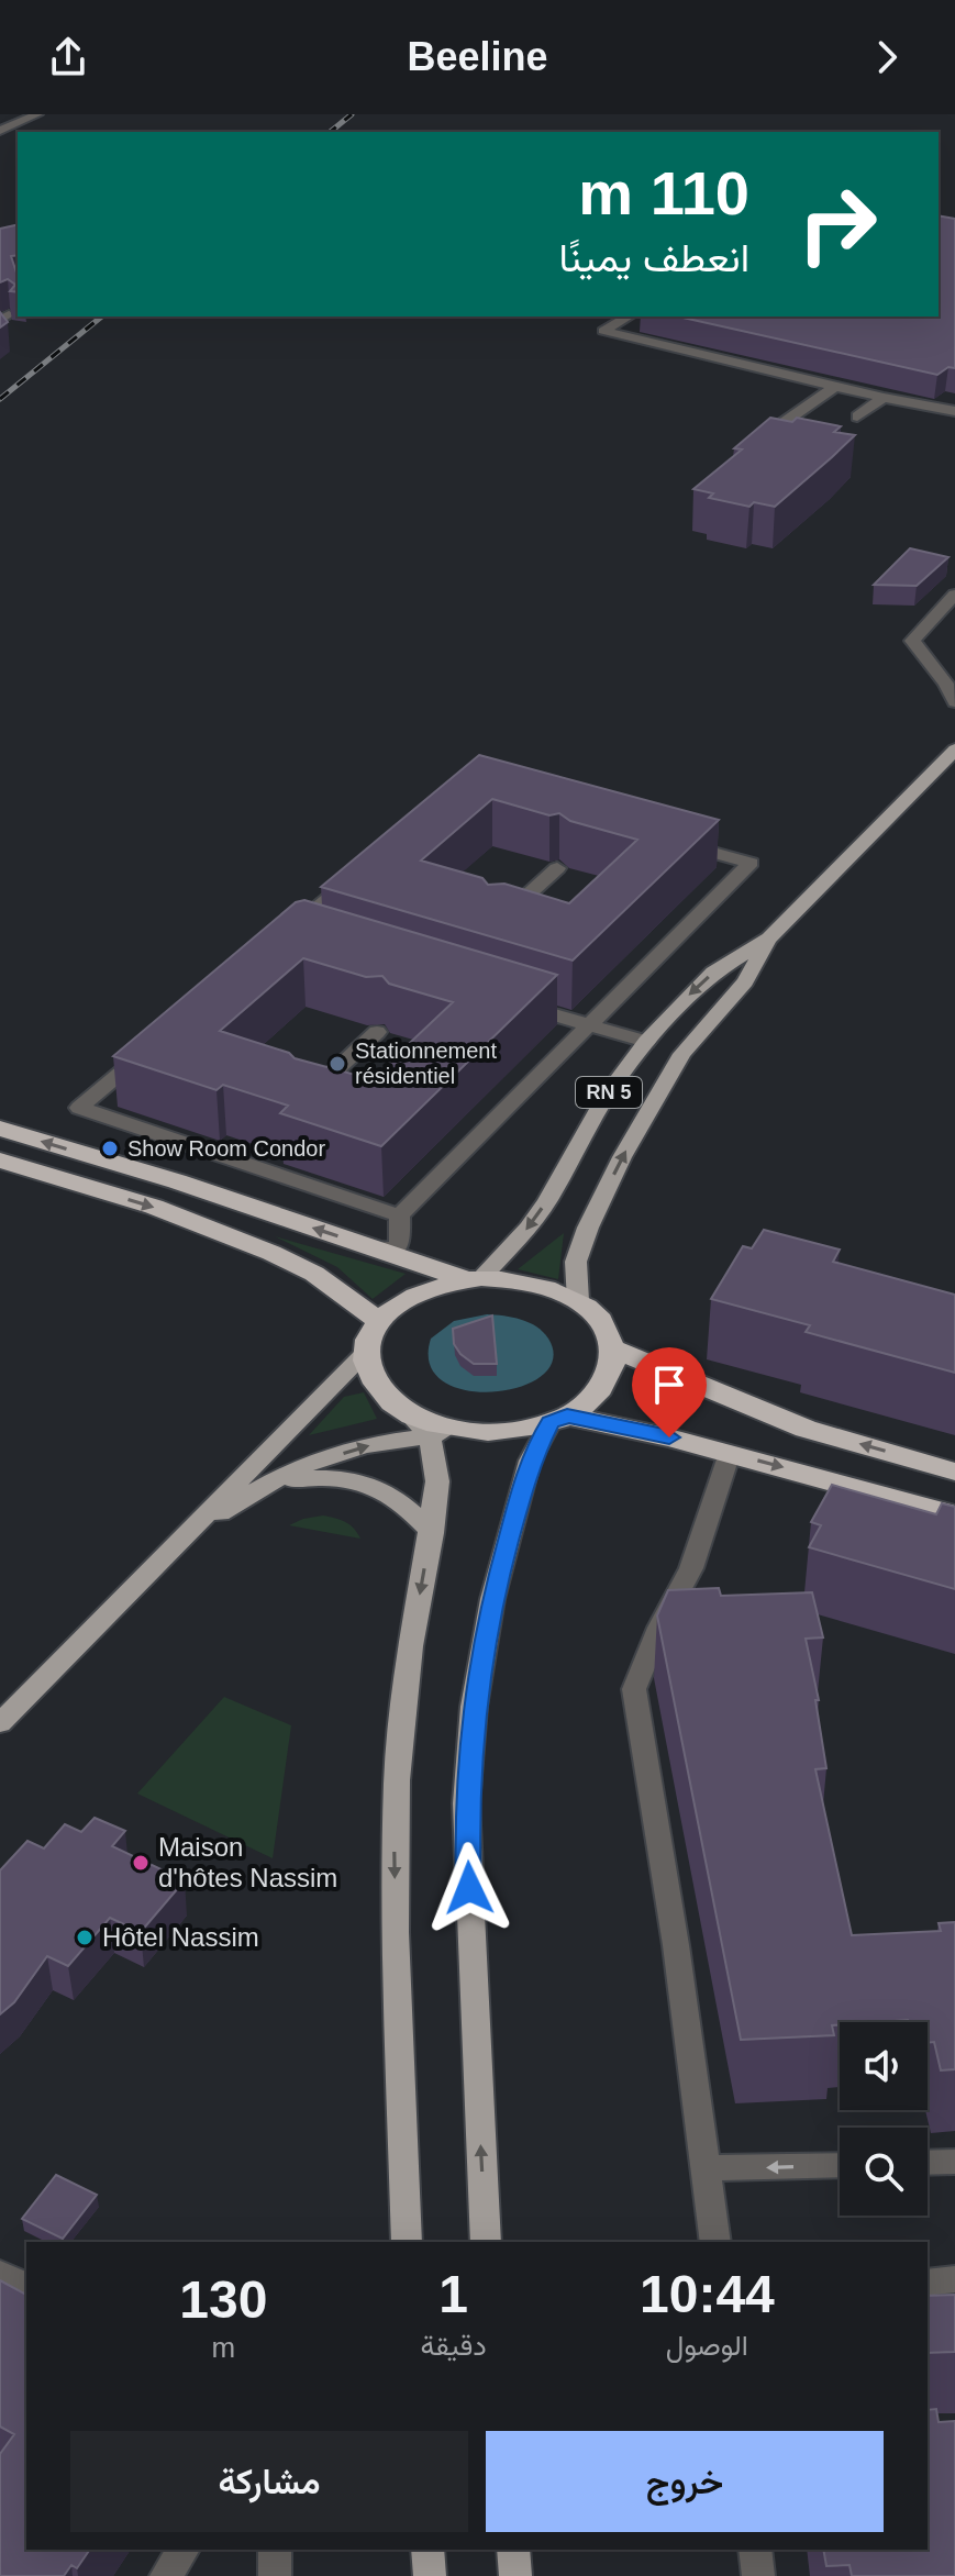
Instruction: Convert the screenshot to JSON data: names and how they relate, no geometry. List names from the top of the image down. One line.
{"streets":{"main road":["RN 5"]},"places":["Stationnement résidentiel","Show Room Condor","Maison d'hôtes Nassim","Hôtel Nassim"],"page":{"header":"Beeline","turn":["110 m","انعطف يمينًا"],"eta":["10:44","الوصول","1","دقيقة","130","m"],"buttons":["خروج","مشاركة"]}}
